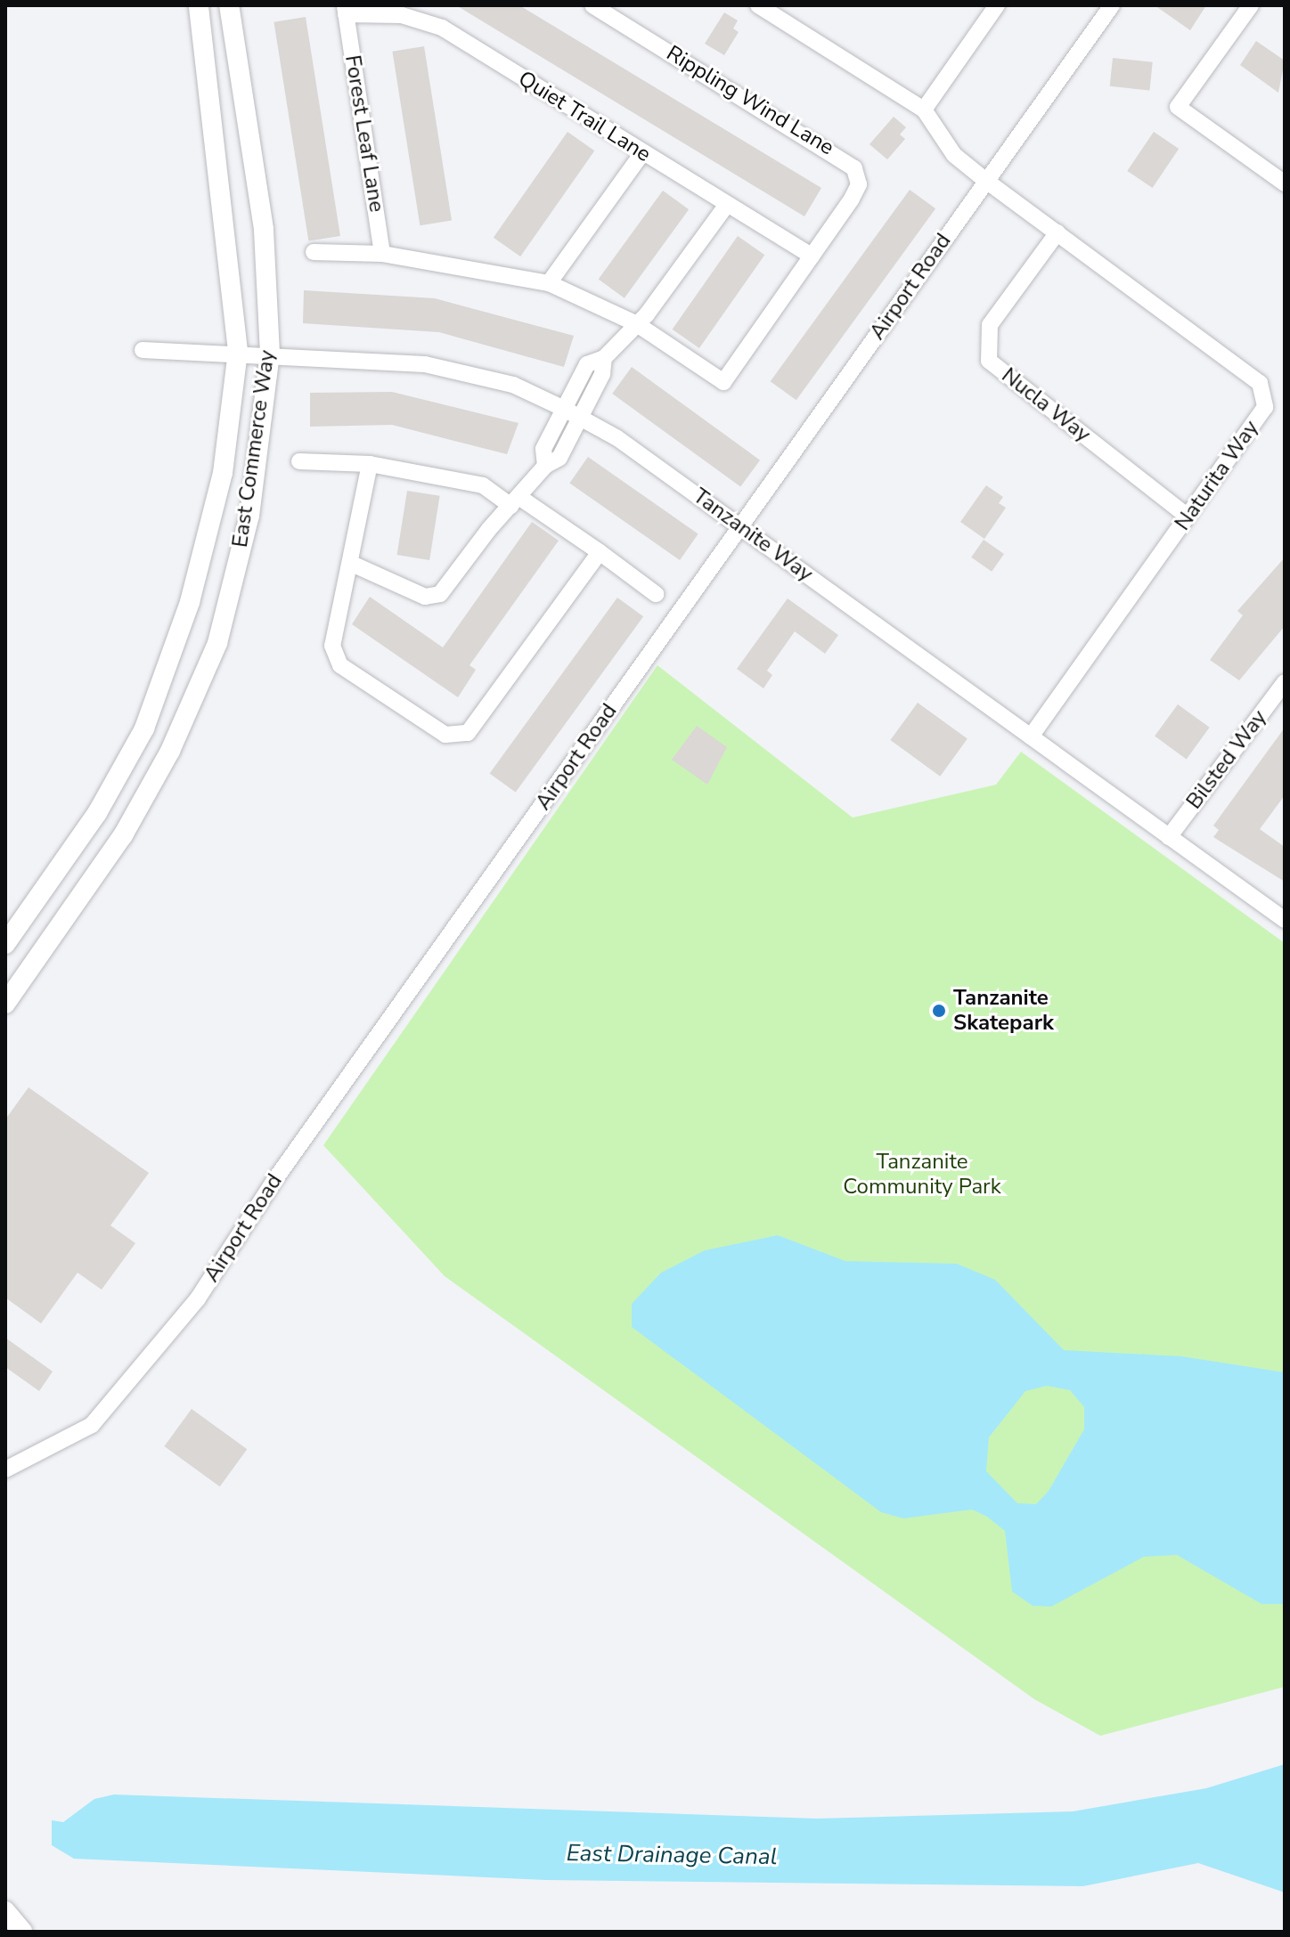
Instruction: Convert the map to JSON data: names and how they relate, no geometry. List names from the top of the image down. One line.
{"streets":{"main road":["East Commerce Way"],"street":["Rippling Wind Lane","Quiet Trail Lane","Forest Leaf Lane","Airport Road","Nucla Way","Naturita Way","Tanzanite Way","Bilsted Way"]},"crossings":[["Rippling Wind Lane","Quiet Trail Lane"],["Quiet Trail Lane","Forest Leaf Lane"],["Airport Road","Naturita Way"],["Airport Road","Tanzanite Way"],["Nucla Way","Naturita Way"],["East Commerce Way","Tanzanite Way"],["Naturita Way","Tanzanite Way"],["Tanzanite Way","Bilsted Way"]],"water":["East Drainage Canal"],"parks":["Tanzanite Community Park"],"places":["Tanzanite Skatepark"]}
